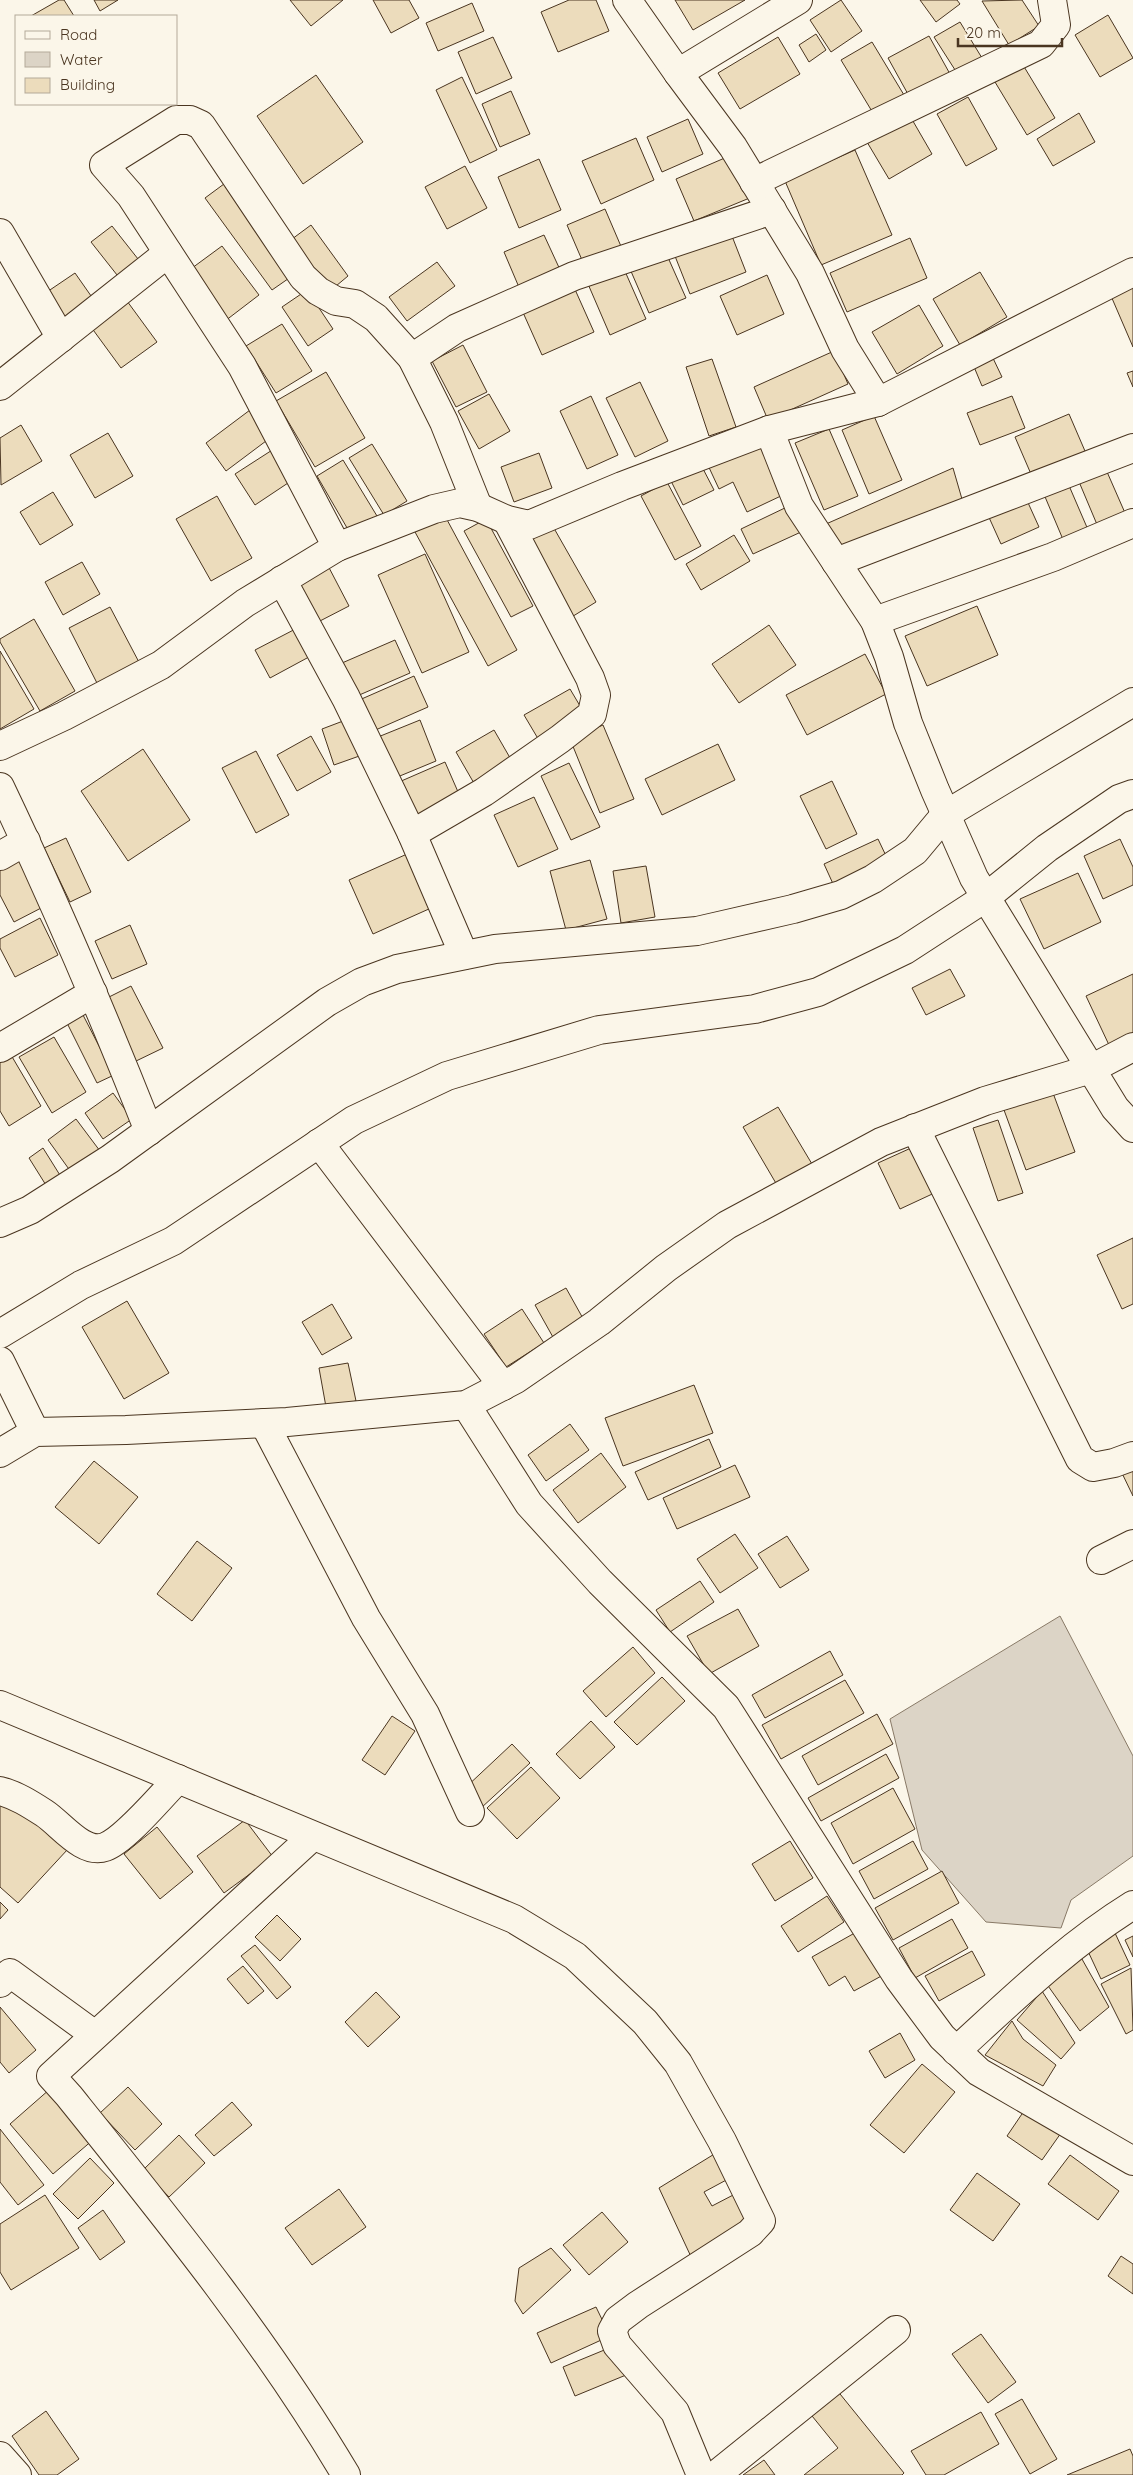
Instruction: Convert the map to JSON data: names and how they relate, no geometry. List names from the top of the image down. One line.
{"legend":["Road","Water","Building"],"scale_bar":"20 m"}
